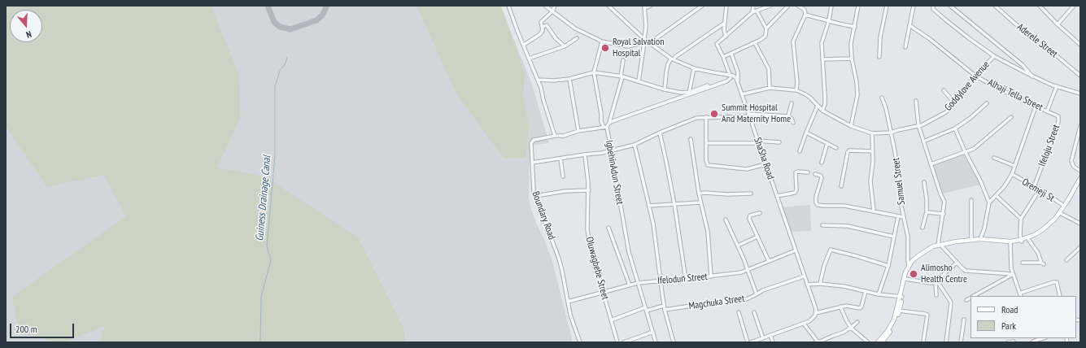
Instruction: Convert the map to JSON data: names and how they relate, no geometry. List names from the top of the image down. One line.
{"streets":{"street":["Aderele Street","Goddylove Avenue","Alhaji Tella Street","Ifeloju Street","ShaSha Road","IgbehinAdun Street","Samuel Street","Oremeji St","Boundary Road","Oluwagbebe Street","Ifelodun Street","Magchuka Street"]},"crossings":[["Goddylove Avenue","Alhaji Tella Street"],["Goddylove Avenue","ShaSha Road"],["Goddylove Avenue","Samuel Street"],["Alhaji Tella Street","Ifeloju Street"],["Ifeloju Street","Oremeji St"],["ShaSha Road","Ifelodun Street"],["ShaSha Road","Magchuka Street"],["IgbehinAdun Street","Boundary Road"],["IgbehinAdun Street","Ifelodun Street"],["Boundary Road","Ifelodun Street"],["Oluwagbebe Street","Ifelodun Street"]],"water":["Guiness Drainage Canal"],"places":["Royal Salvation Hospital","Summit Hospital And Maternity Home","Alimosho Health Centre"],"legend":["Road","Park"],"scale_bar":"200 m","north":"bottom"}
